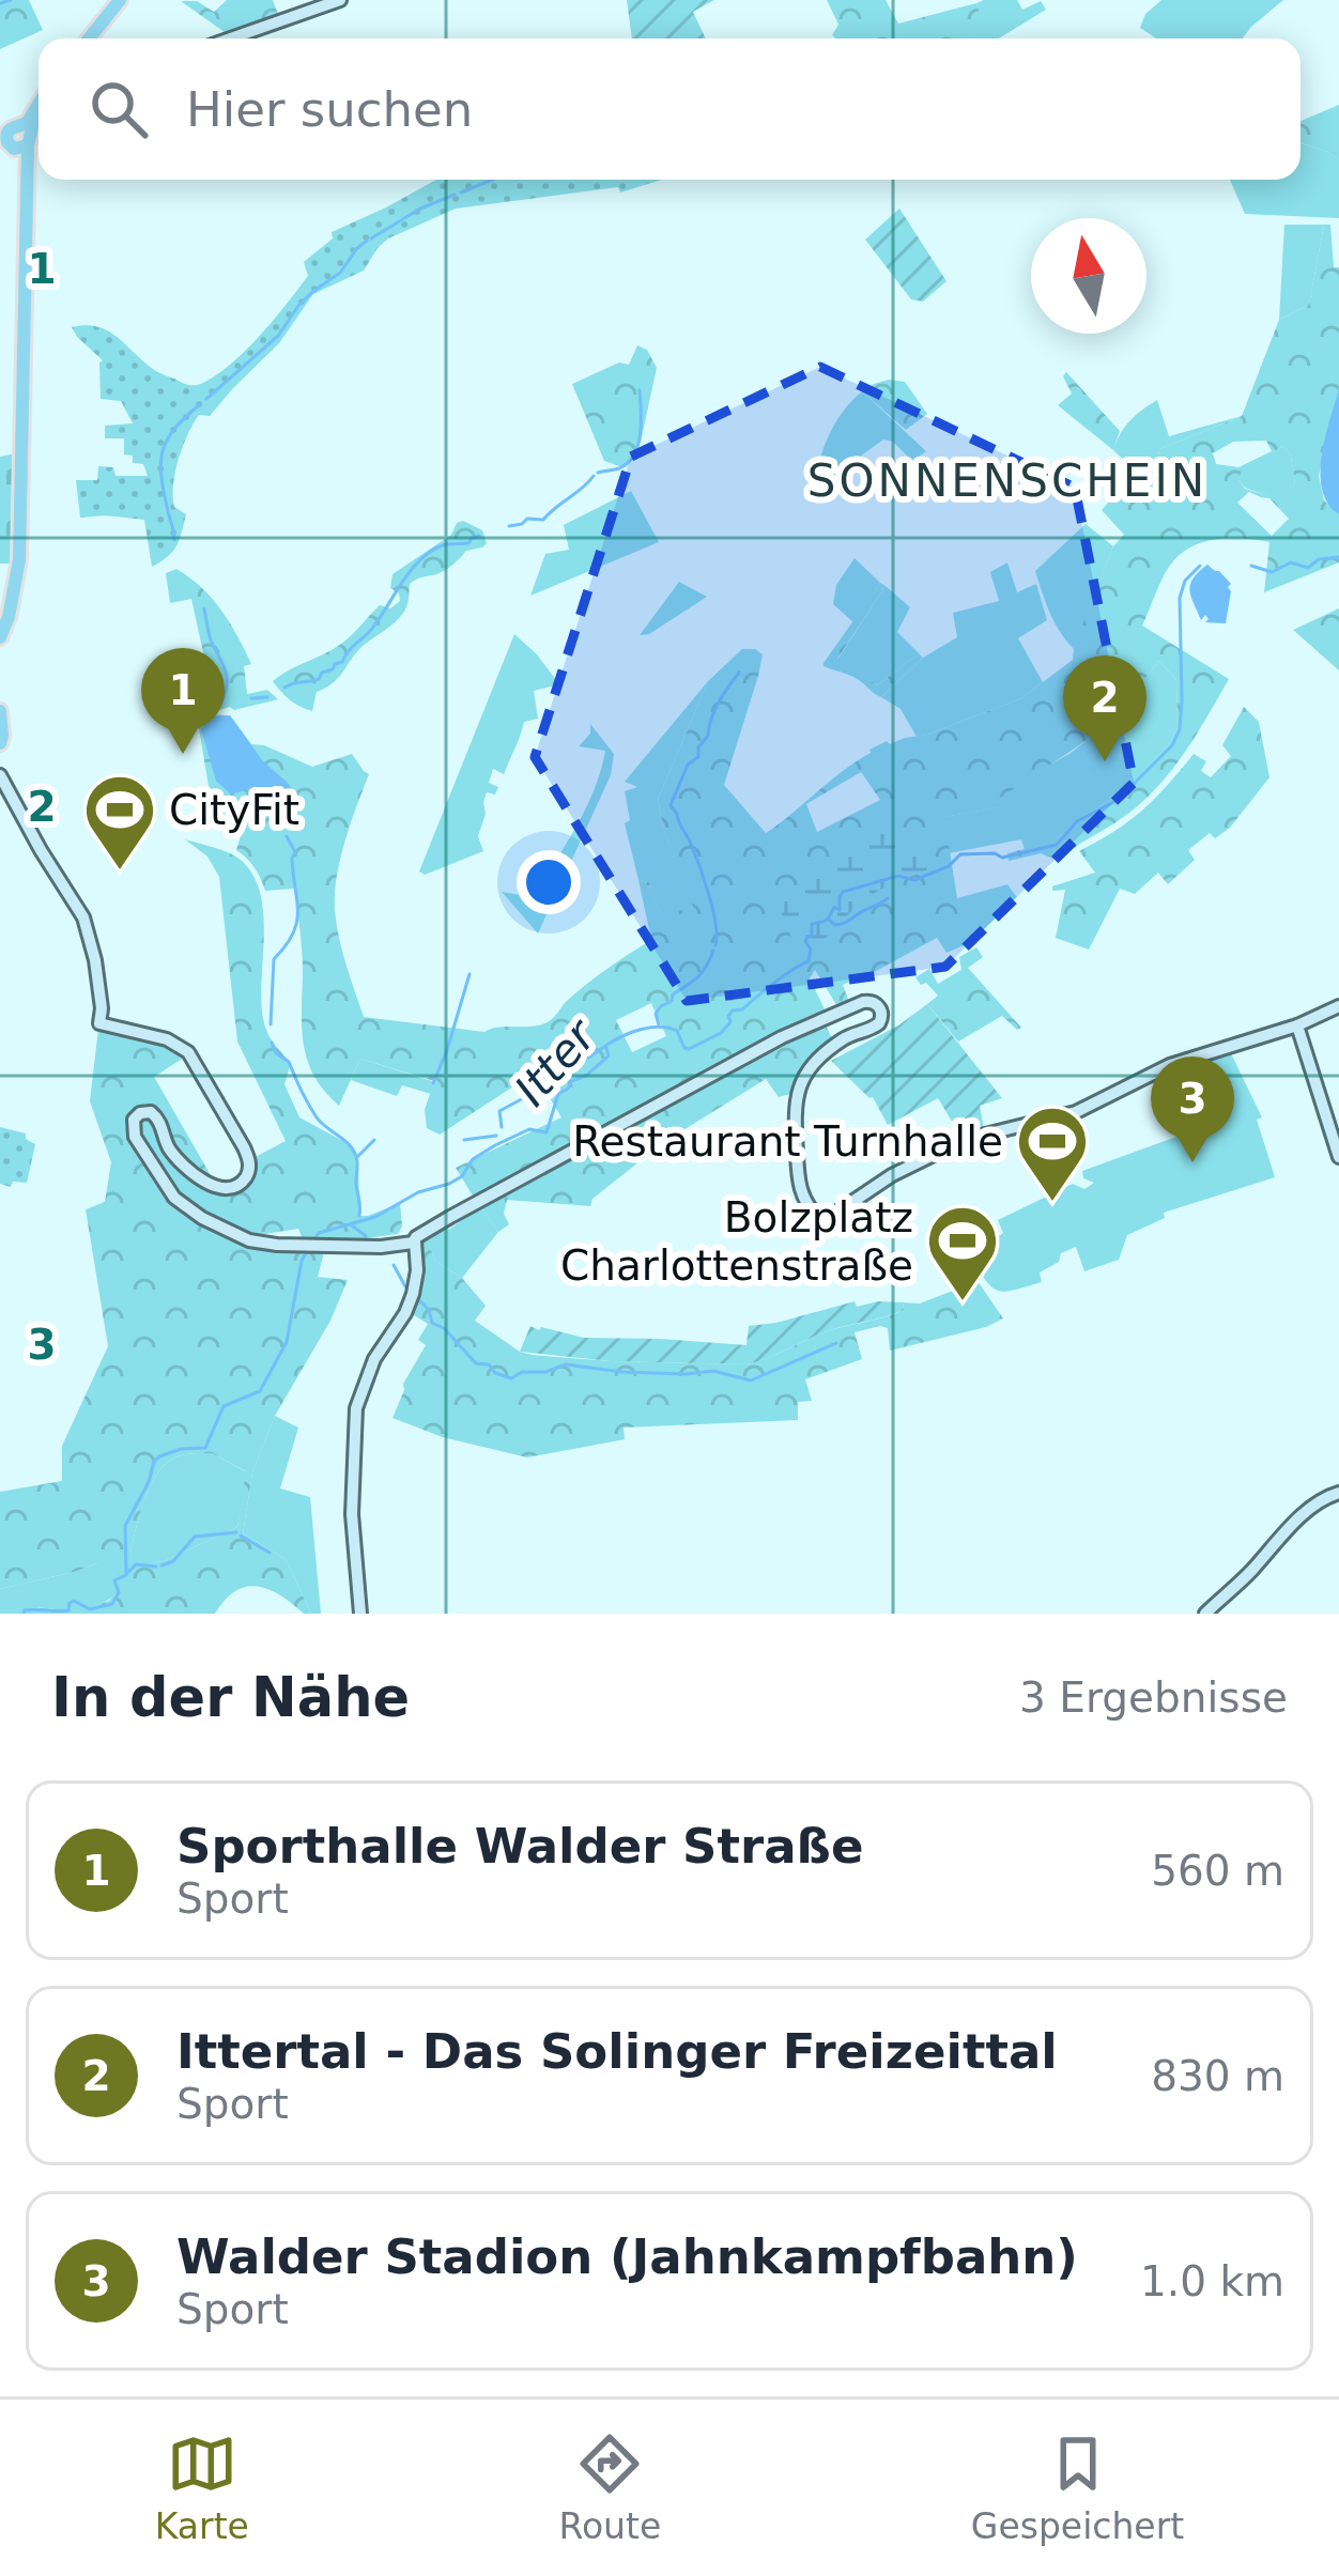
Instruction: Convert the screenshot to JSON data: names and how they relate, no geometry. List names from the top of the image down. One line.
{"districts":["SONNENSCHEIN"],"water":["Itter"],"places":{"sports":["CityFit","Restaurant Turnhalle","Bolzplatz Charlottenstraße"]},"north":"top","page":{"search":"Hier suchen","pins":["1","2","3"],"heading":["In der Nähe","3 Ergebnisse"],"list":[{"mark":"1","name":"Sporthalle Walder Straße","note":"Sport","value":"560 m"},{"mark":"2","name":"Ittertal - Das Solinger Freizeittal","note":"Sport","value":"830 m"},{"mark":"3","name":"Walder Stadion (Jahnkampfbahn)","note":"Sport","value":"1.0 km"}],"nav":["Karte","Route","Gespeichert"]},"grid":{"rows":["1","2","3"]}}
